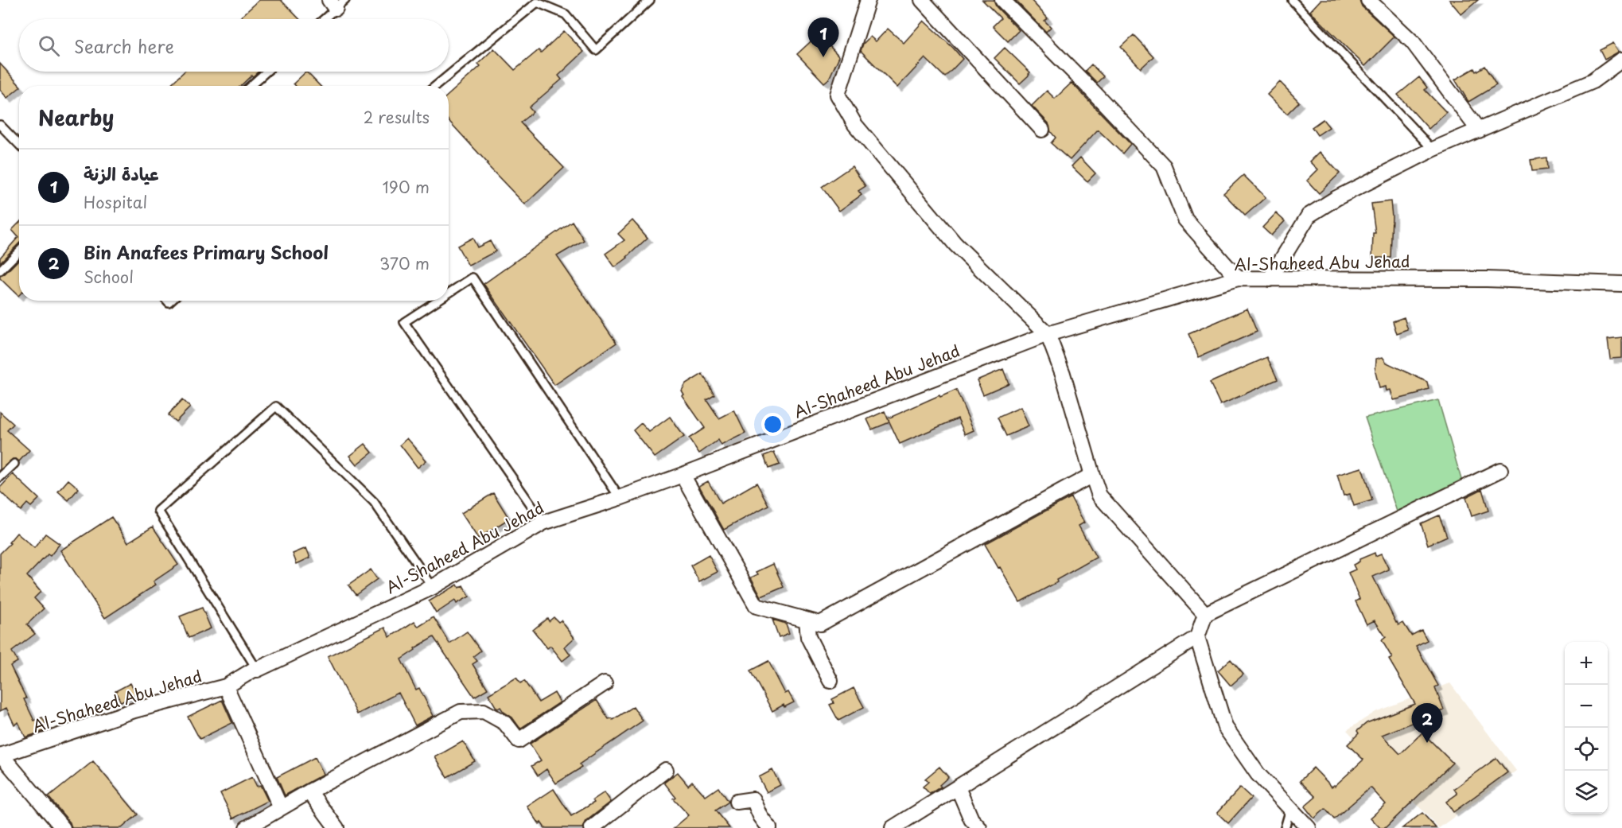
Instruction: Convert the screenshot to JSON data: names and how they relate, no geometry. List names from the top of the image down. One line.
{"streets":{"street":["Al-Shaheed Abu Jehad"]},"page":{"pins":["1","2"],"search":"Search here","heading":["Nearby","2 results"],"list":[{"mark":"1","name":"عيادة الزنة","note":"Hospital","value":"190 m"},{"mark":"2","name":"Bin Anafees Primary School","note":"School","value":"370 m"}],"map_buttons":["+","−"]}}
